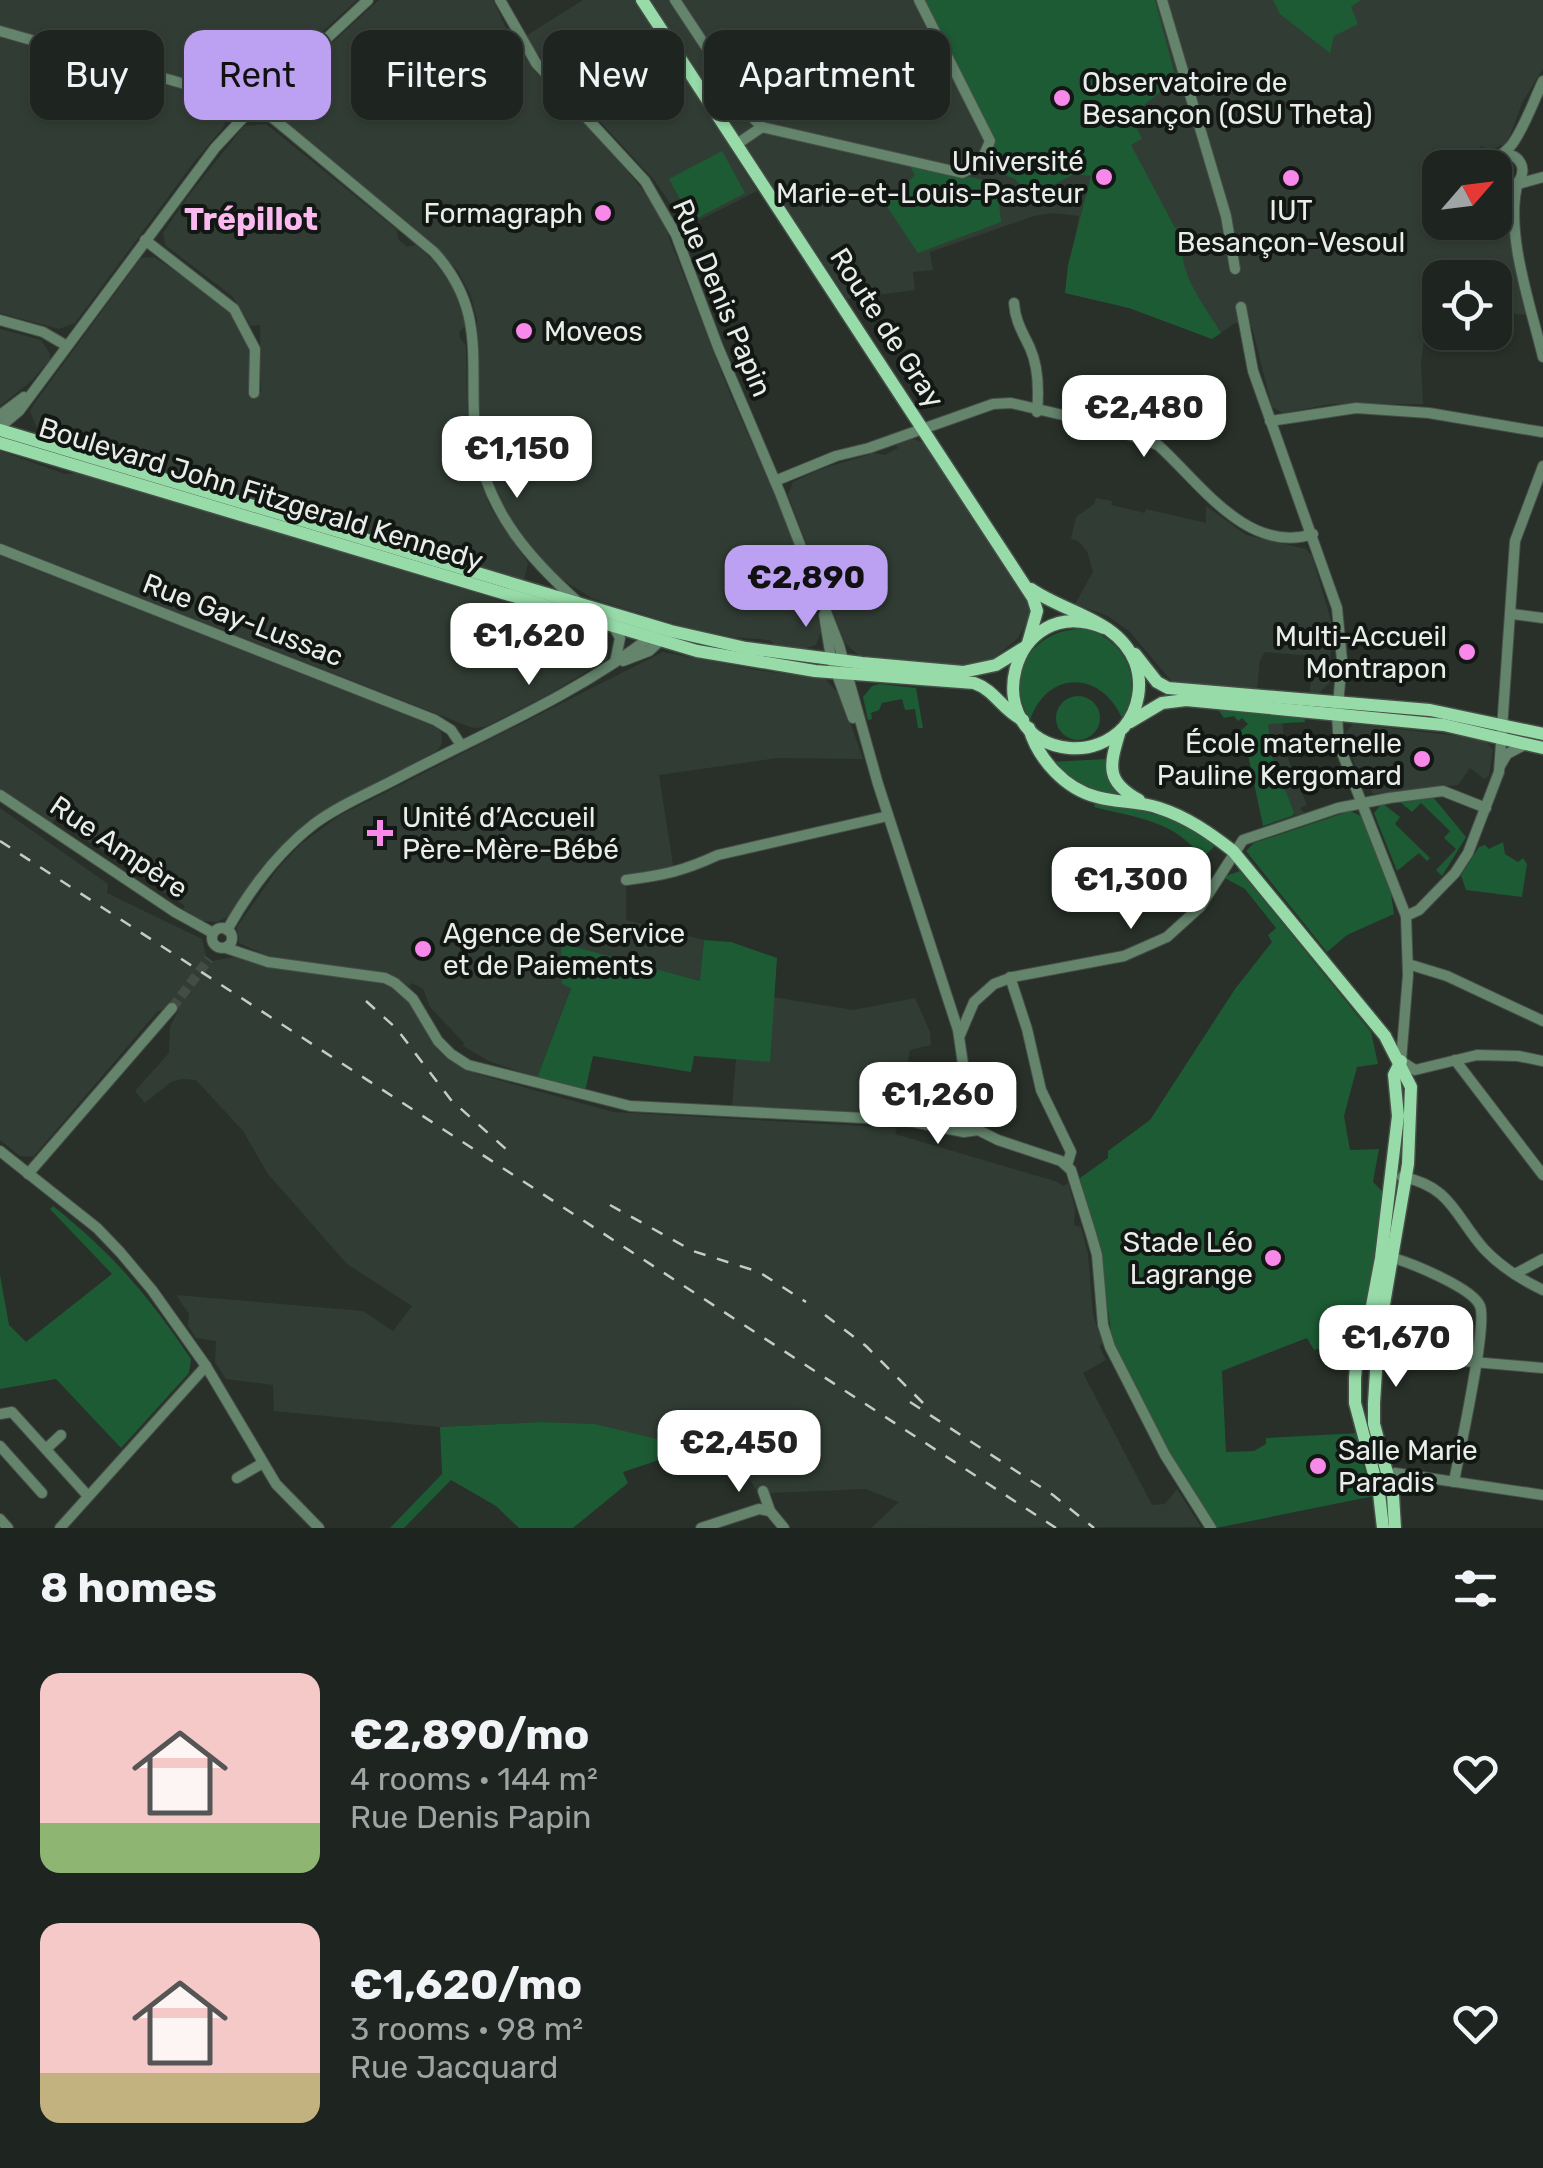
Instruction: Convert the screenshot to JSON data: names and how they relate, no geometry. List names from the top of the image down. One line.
{"streets":{"main road":["Route de Gray","Boulevard John Fitzgerald Kennedy"],"street":["Rue Denis Papin","Rue Gay-Lussac","Rue Ampère"]},"crossings":[["Rue Denis Papin","Boulevard John Fitzgerald Kennedy"],["Route de Gray","Boulevard John Fitzgerald Kennedy"]],"districts":["Trépillot"],"places":{"other":["Observatoire de Besançon (OSU Theta)","Université Marie-et-Louis-Pasteur","IUT Besançon-Vesoul","Formagraph","Moveos","Multi-Accueil Montrapon","École maternelle Pauline Kergomard","Agence de Service et de Paiements","Stade Léo Lagrange","Salle Marie Paradis"],"health":["Unité d’Accueil Père-Mère-Bébé"]},"north":"top right","page":{"chip":["Buy","Rent","Filters","New","Apartment"],"price":["€2,480","€1,150","€2,890","€1,620","€1,300","€1,260","€1,670","€2,450"],"heading":"8 homes","list":[{"name":"€2,890/mo","note":"4 rooms · 144 m² · Rue Denis Papin"},{"name":"€1,620/mo","note":"3 rooms · 98 m² · Rue Jacquard"}]}}
